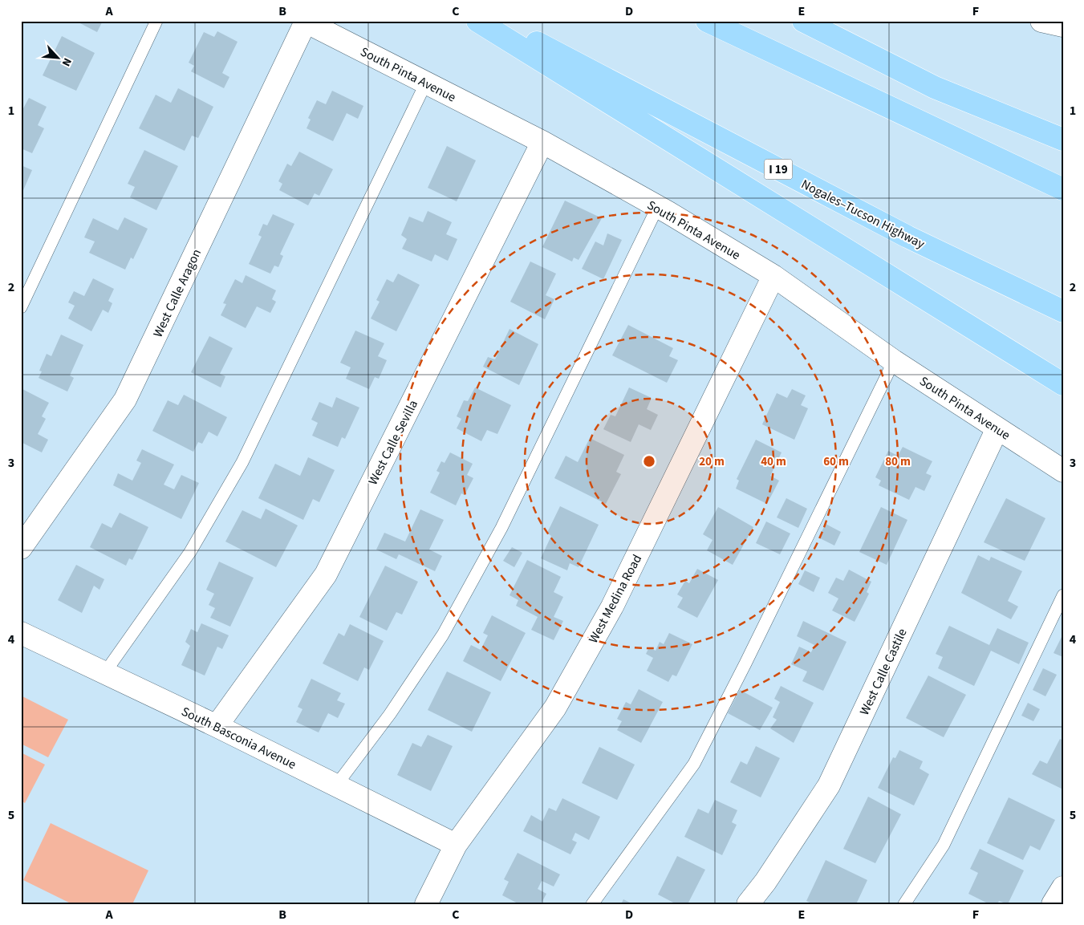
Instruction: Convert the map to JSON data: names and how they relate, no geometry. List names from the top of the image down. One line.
{"streets":{"highway":["I 19","Nogales–Tucson Highway"],"street":["South Pinta Avenue","West Calle Aragon","West Calle Sevilla","West Medina Road","West Calle Castile","South Basconia Avenue"]},"crossings":[["South Pinta Avenue","West Calle Aragon"],["South Pinta Avenue","West Calle Sevilla"],["South Pinta Avenue","West Medina Road"],["South Pinta Avenue","West Calle Castile"],["West Calle Sevilla","South Basconia Avenue"],["West Medina Road","South Basconia Avenue"]],"north":"bottom right","grid":{"columns":["A","B","C","D","E","F"],"rows":["1","2","3","4","5"]},"rings":["20 m","40 m","60 m","80 m"]}
